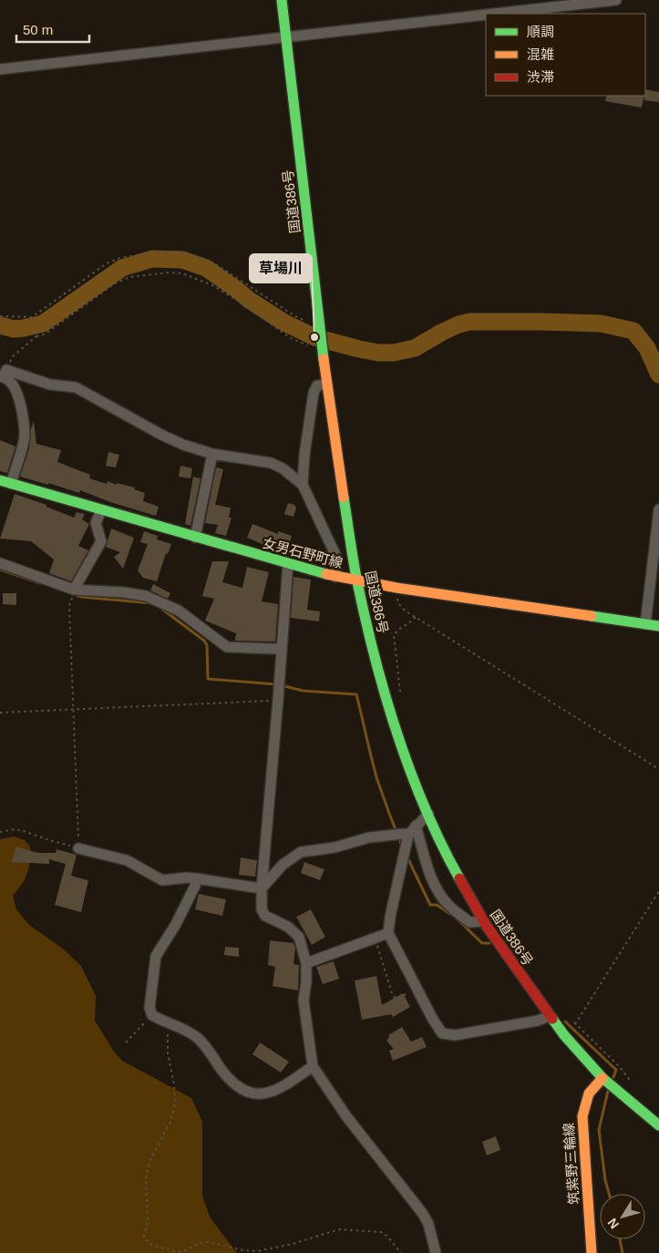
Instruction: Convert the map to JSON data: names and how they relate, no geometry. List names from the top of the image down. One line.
{"streets":{"main road":["国道386号","女男石野町線","筑紫野三輪線"]},"crossings":[["国道386号","女男石野町線"],["国道386号","筑紫野三輪線"]],"places":["草場川"],"legend":["順調","混雑","渋滞"],"scale_bar":"50 m","north":"bottom left"}
